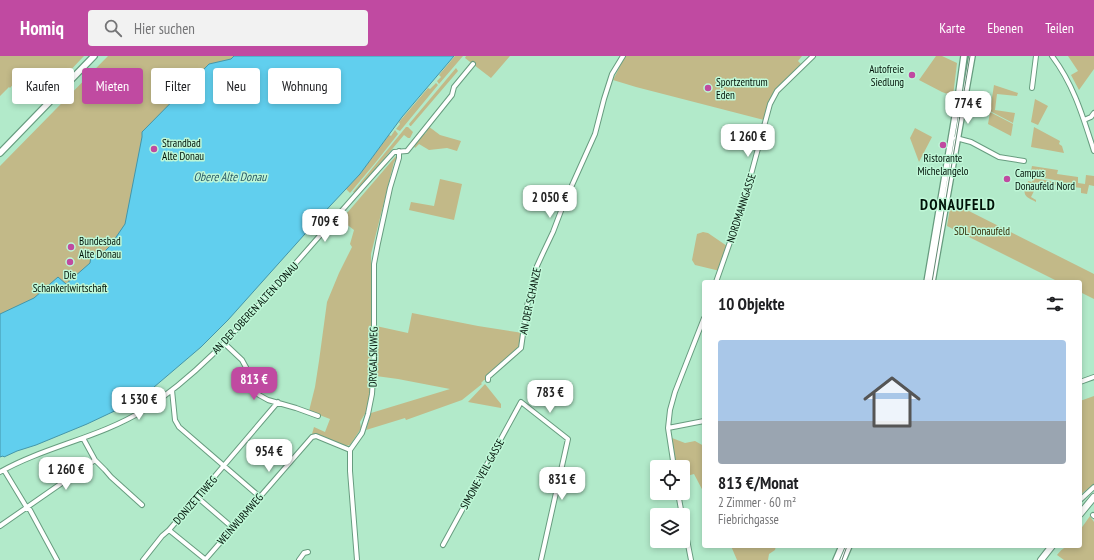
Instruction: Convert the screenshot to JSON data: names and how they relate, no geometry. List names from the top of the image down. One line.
{"streets":{"street":["NORDMANNGASSE","AN DER SCHANZE","AN DER OBEREN ALTEN DONAU","DRYGALSKIWEG","SIMONE-VEIL-GASSE","DONIZETTIWEG","WEINWURMWEG"]},"crossings":[["AN DER OBEREN ALTEN DONAU","DRYGALSKIWEG"],["DRYGALSKIWEG","WEINWURMWEG"]],"districts":["DONAUFELD"],"water":["Obere Alte Donau"],"parks":["SDL Donaufeld"],"places":["Autofreie Siedlung","Sportzentrum Eden","Ristorante Michelangelo","Strandbad Alte Donau","Campus Donaufeld Nord","Bundesbad Alte Donau","Die Schankerlwirtschaft"],"page":{"header":"Homiq","search":"Hier suchen","nav":["Karte","Ebenen","Teilen"],"chip":["Kaufen","Mieten","Filter","Neu","Wohnung"],"price":["774 €","1 260 €","2 050 €","709 €","813 €","783 €","1 530 €","954 €","1 260 €","831 €"],"heading":"10 Objekte","list":[{"name":"813 €/Monat","note":"2 Zimmer · 60 m² · Fiebrichgasse"}]}}
